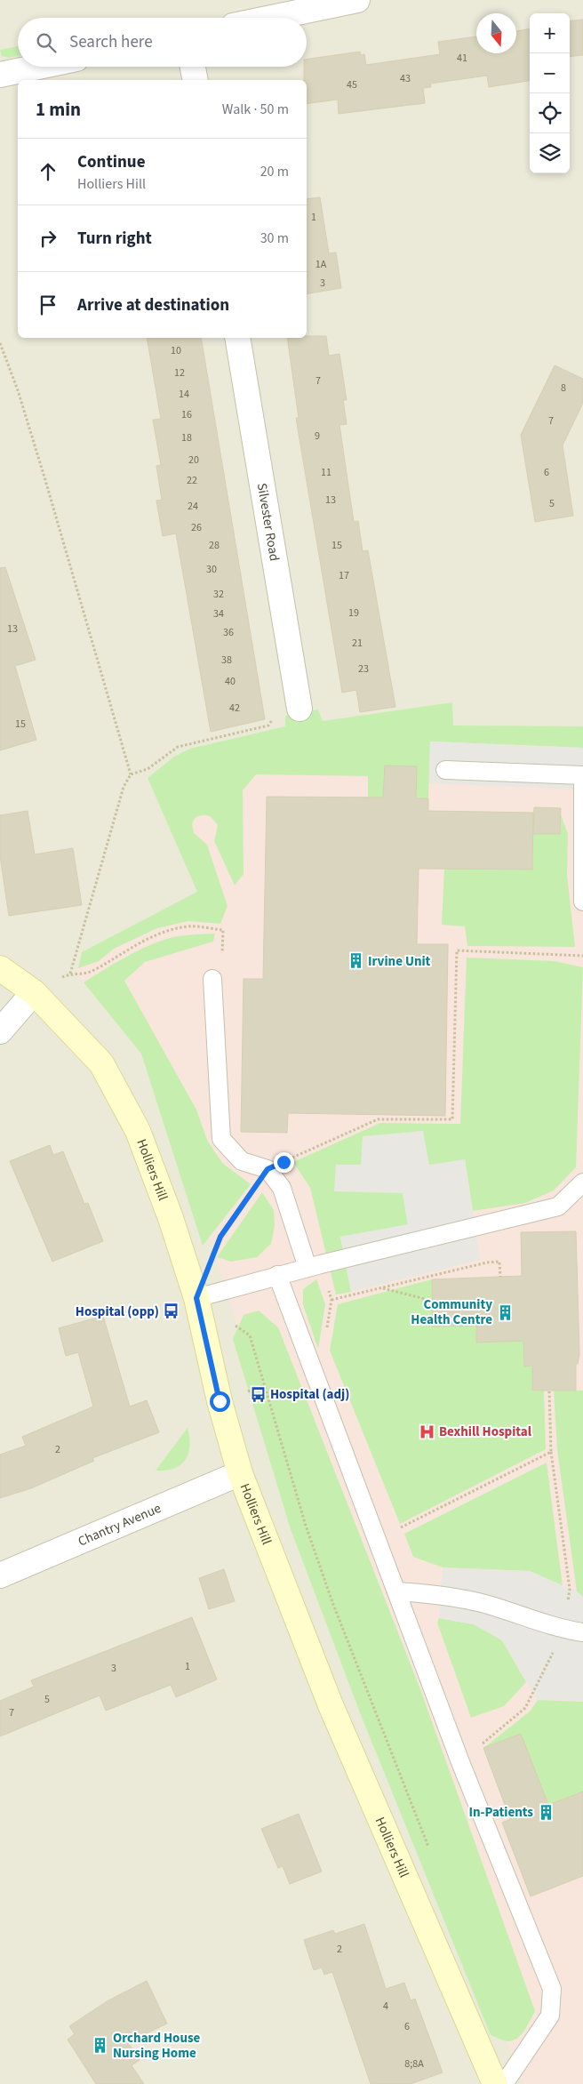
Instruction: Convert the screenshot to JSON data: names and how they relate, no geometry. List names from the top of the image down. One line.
{"streets":{"main road":["Holliers Hill"],"street":["Silvester Road","Chantry Avenue"]},"crossings":[["Holliers Hill","Chantry Avenue"]],"places":{"building":["Irvine Unit","Community Health Centre","In-Patients","Orchard House Nursing Home"],"bus stop":["Hospital (opp)","Hospital (adj)"],"hospital":["Bexhill Hospital"]},"house_numbers":["41","43","45","1","1A","3","10","12","7","8","14","16","7","9","18","20","11","6","22","13","5","24","26","28","15","30","17","32","19","34","13","36","21","38","23","40","42","15","2","1","3","5","7","2","4","6","8;8A"],"north":"bottom","page":{"map_buttons":["+","−"],"search":"Search here","heading":["1 min","Walk · 50 m"],"list":[["Continue","Holliers Hill","20 m"],["Turn right","30 m"],"Arrive at destination"]}}
